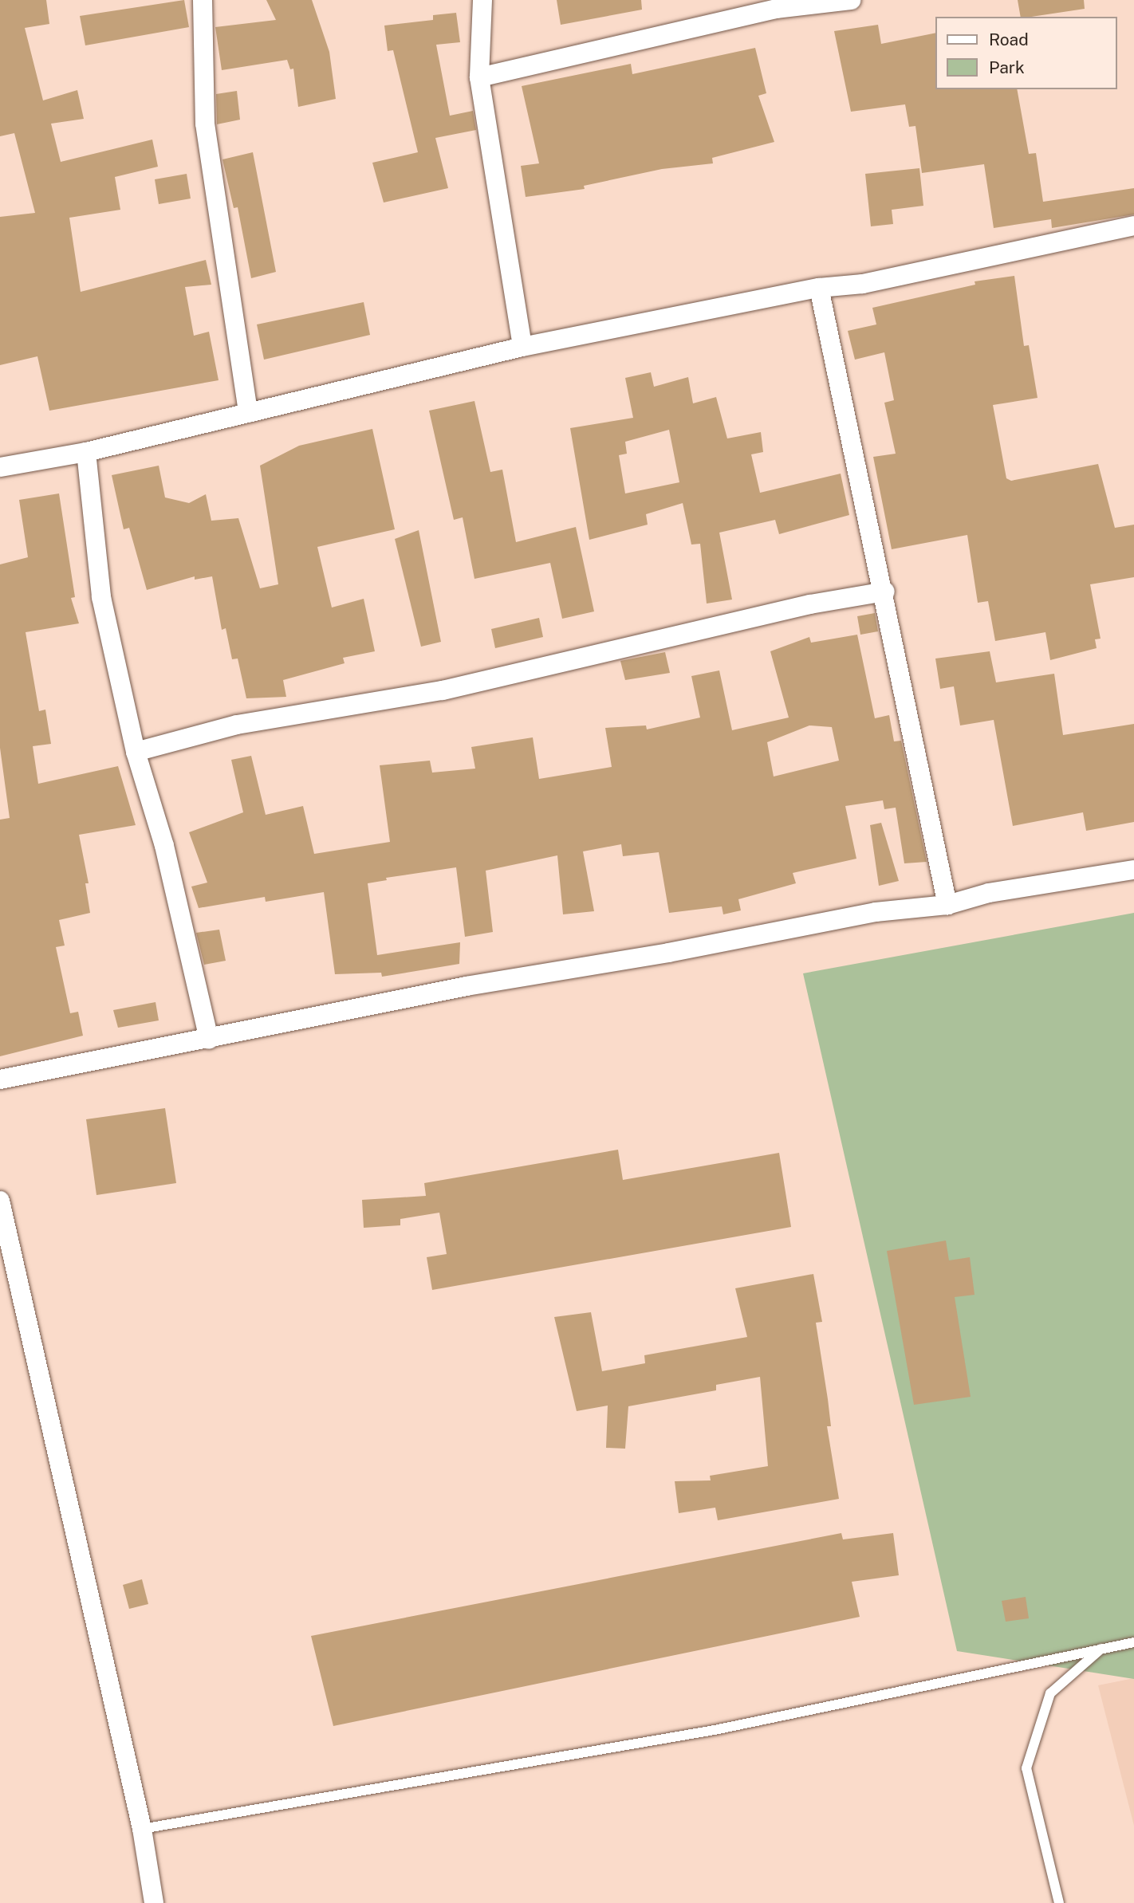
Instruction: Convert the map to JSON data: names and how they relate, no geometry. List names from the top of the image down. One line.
{"legend":["Road","Park"]}
